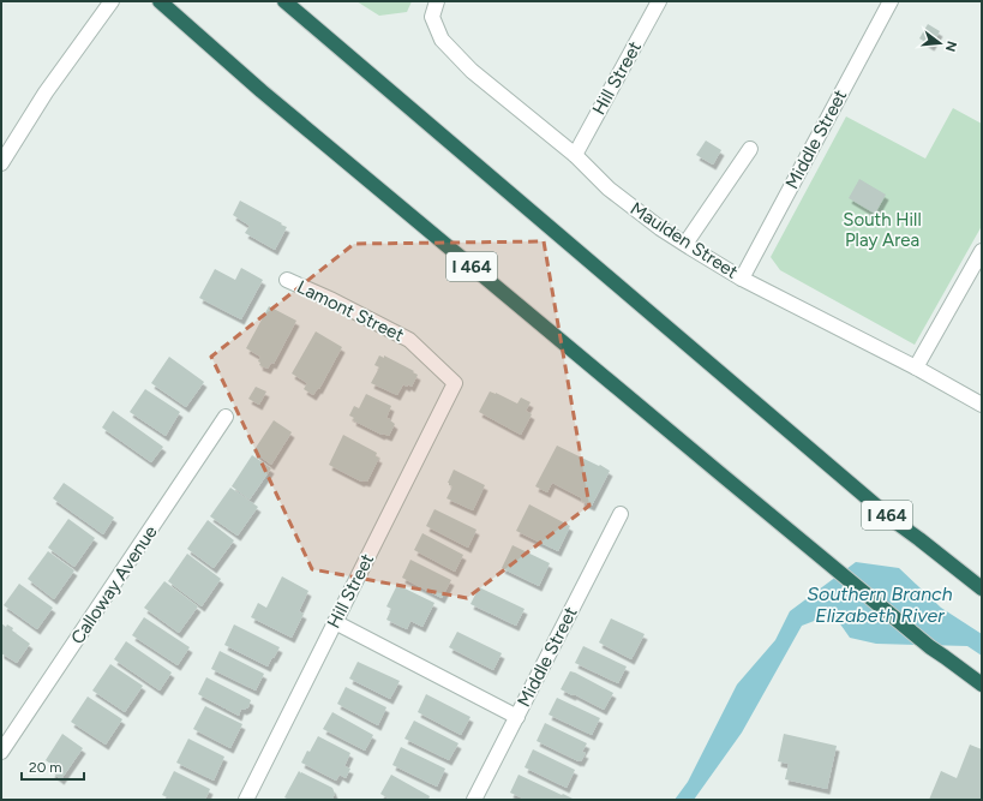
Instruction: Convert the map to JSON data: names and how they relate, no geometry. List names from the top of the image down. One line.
{"streets":{"highway":["I 464"],"street":["Hill Street","Middle Street","Maulden Street","Lamont Street","Calloway Avenue"]},"crossings":[["Hill Street","Maulden Street"],["Hill Street","Lamont Street"],["Middle Street","Maulden Street"]],"water":["Southern Branch Elizabeth River"],"parks":["South Hill Play Area"],"scale_bar":"20 m","north":"right"}
